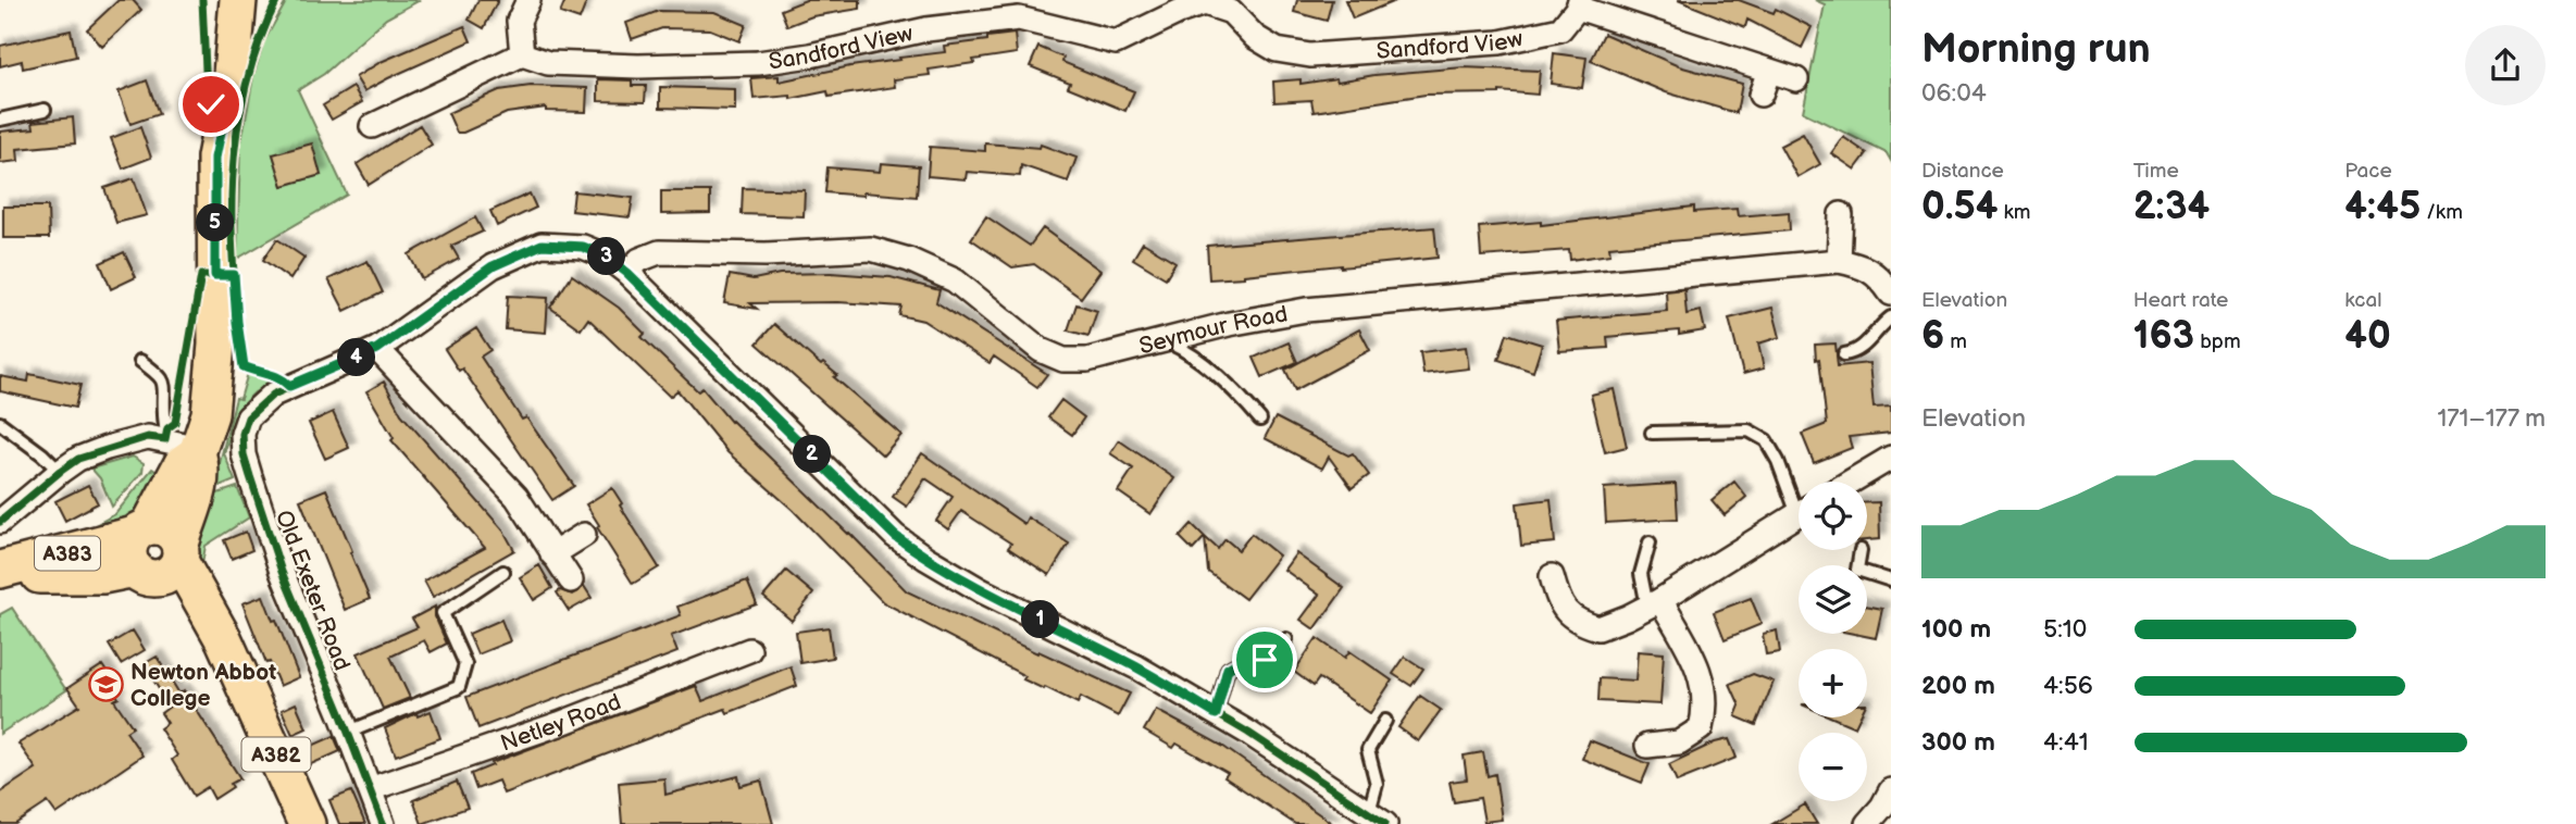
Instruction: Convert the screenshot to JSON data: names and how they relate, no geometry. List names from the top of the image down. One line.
{"streets":{"main road":["A383","A382"],"street":["Sandford View","Seymour Road","Old Exeter Road","Netley Road"]},"crossings":[["Seymour Road","Old Exeter Road"],["A383","A382"],["Old Exeter Road","Netley Road"]],"places":{"school or university":["Newton Abbot College"]},"page":{"heading":["Morning run","06:04"],"stats":[["Distance","0.54 km"],["Time","2:34"],["Pace","4:45 /km"],["Elevation","6 m"],["Heart rate","163 bpm"],["kcal","40"]],"pins":["5","3","4","2","1"],"chart":["Elevation","171–177 m"],"map_buttons":["+","−"],"list":[{"name":"100 m","note":"5:10"},{"name":"200 m","note":"4:56"},{"name":"300 m","note":"4:41"}]}}
